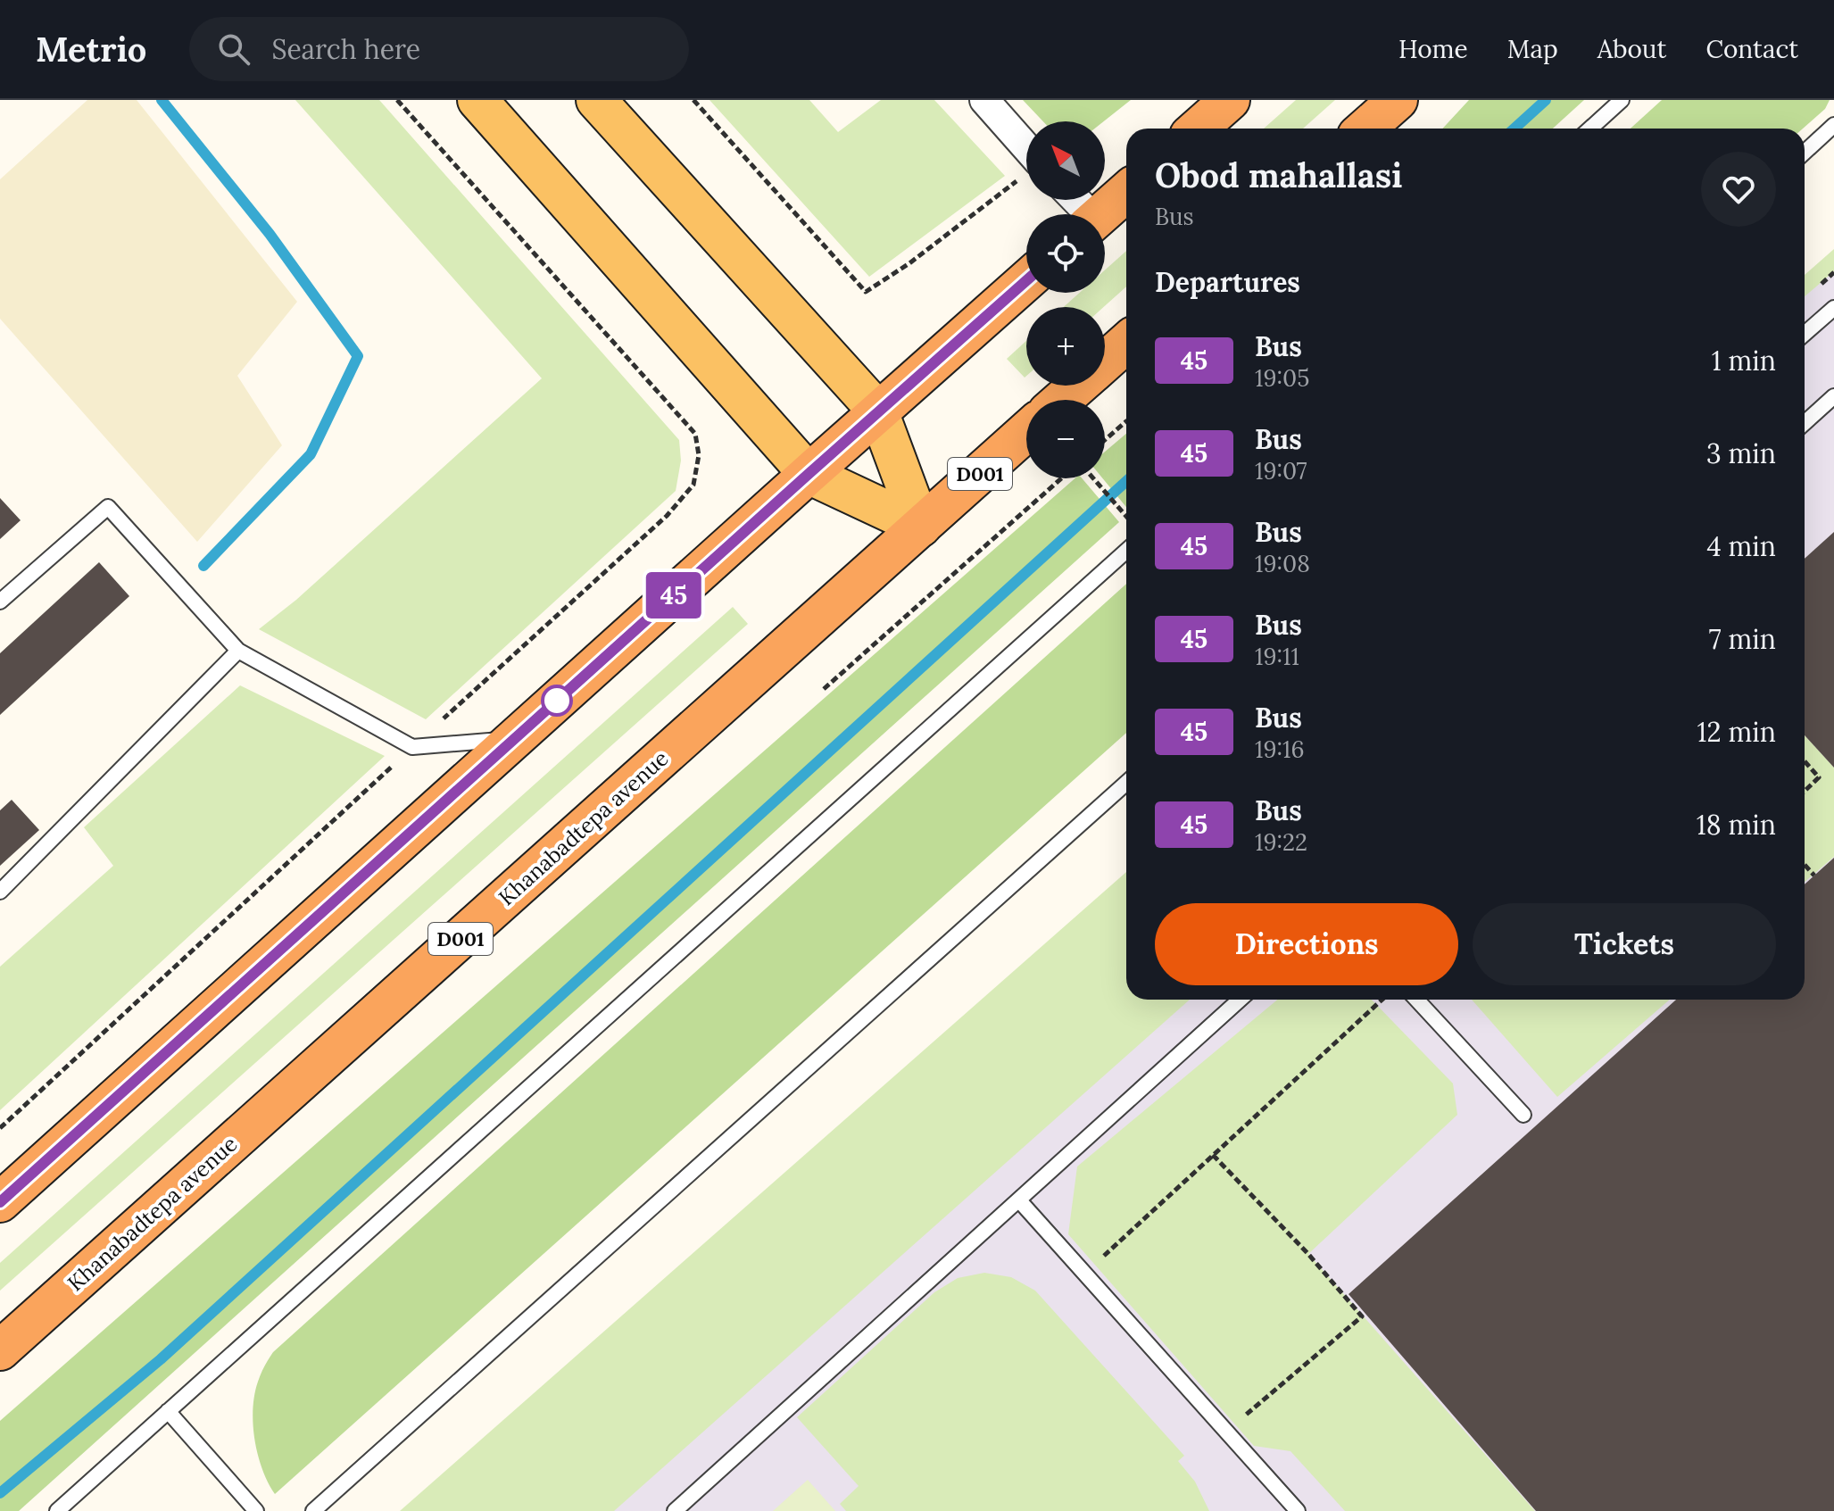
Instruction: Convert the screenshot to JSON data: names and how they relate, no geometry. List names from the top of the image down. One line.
{"streets":{"highway":["D001","Khanabadtepa avenue"]},"lines":["bus line 45"],"north":"top left","page":{"header":"Metrio","search":"Search here","nav":["Home","Map","About","Contact"],"on_map":"45","map_buttons":["+","−"],"heading":[["Obod mahallasi","Bus"],"Departures"],"list":[{"mark":"45","name":"Bus","note":"19:05","value":"1 min"},{"mark":"45","name":"Bus","note":"19:07","value":"3 min"},{"mark":"45","name":"Bus","note":"19:08","value":"4 min"},{"mark":"45","name":"Bus","note":"19:11","value":"7 min"},{"mark":"45","name":"Bus","note":"19:16","value":"12 min"},{"mark":"45","name":"Bus","note":"19:22","value":"18 min"}],"buttons":["Directions","Tickets"]}}
